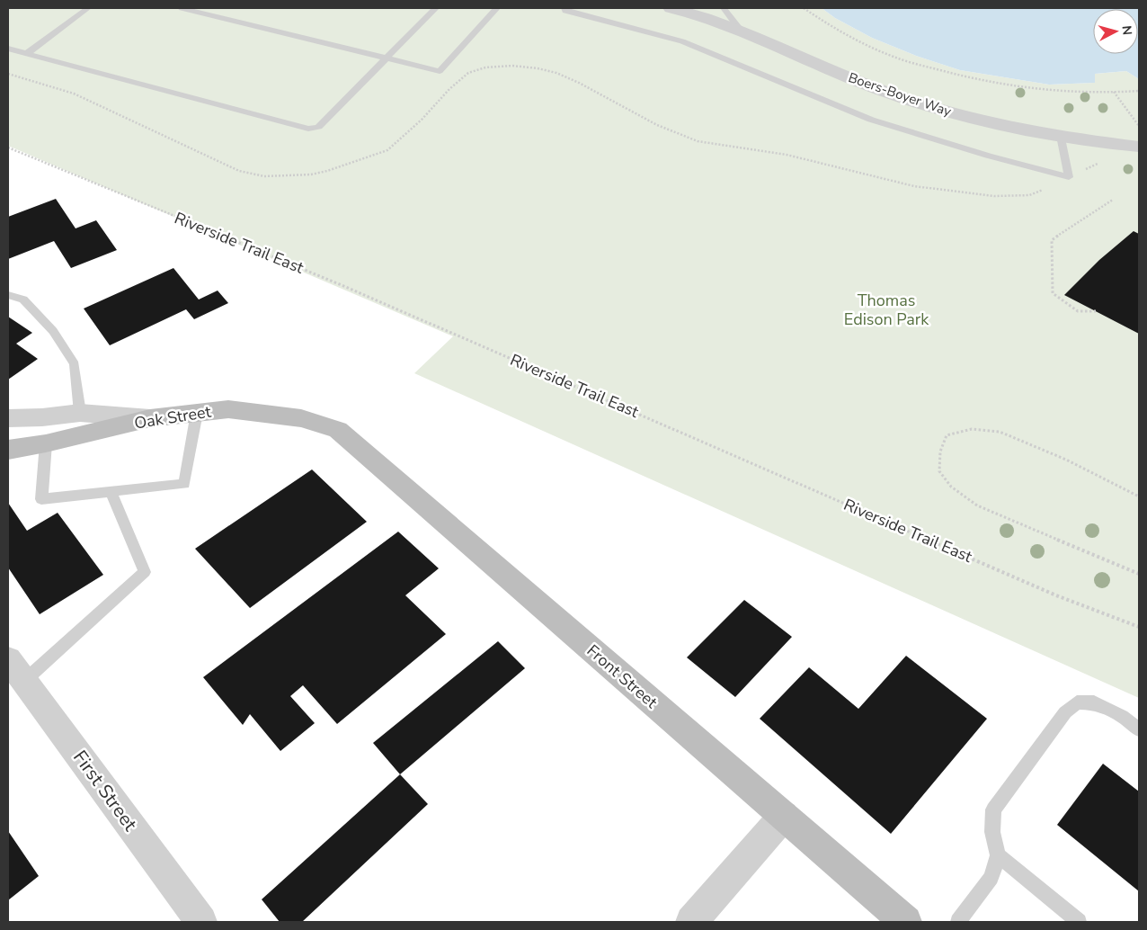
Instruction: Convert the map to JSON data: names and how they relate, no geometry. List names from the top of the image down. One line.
{"streets":{"main road":["Oak Street","Front Street"],"street":["Boers-Boyer Way","First Street"],"path":["Riverside Trail East"]},"crossings":[["Oak Street","Front Street"]],"parks":["Thomas Edison Park"],"north":"right"}
